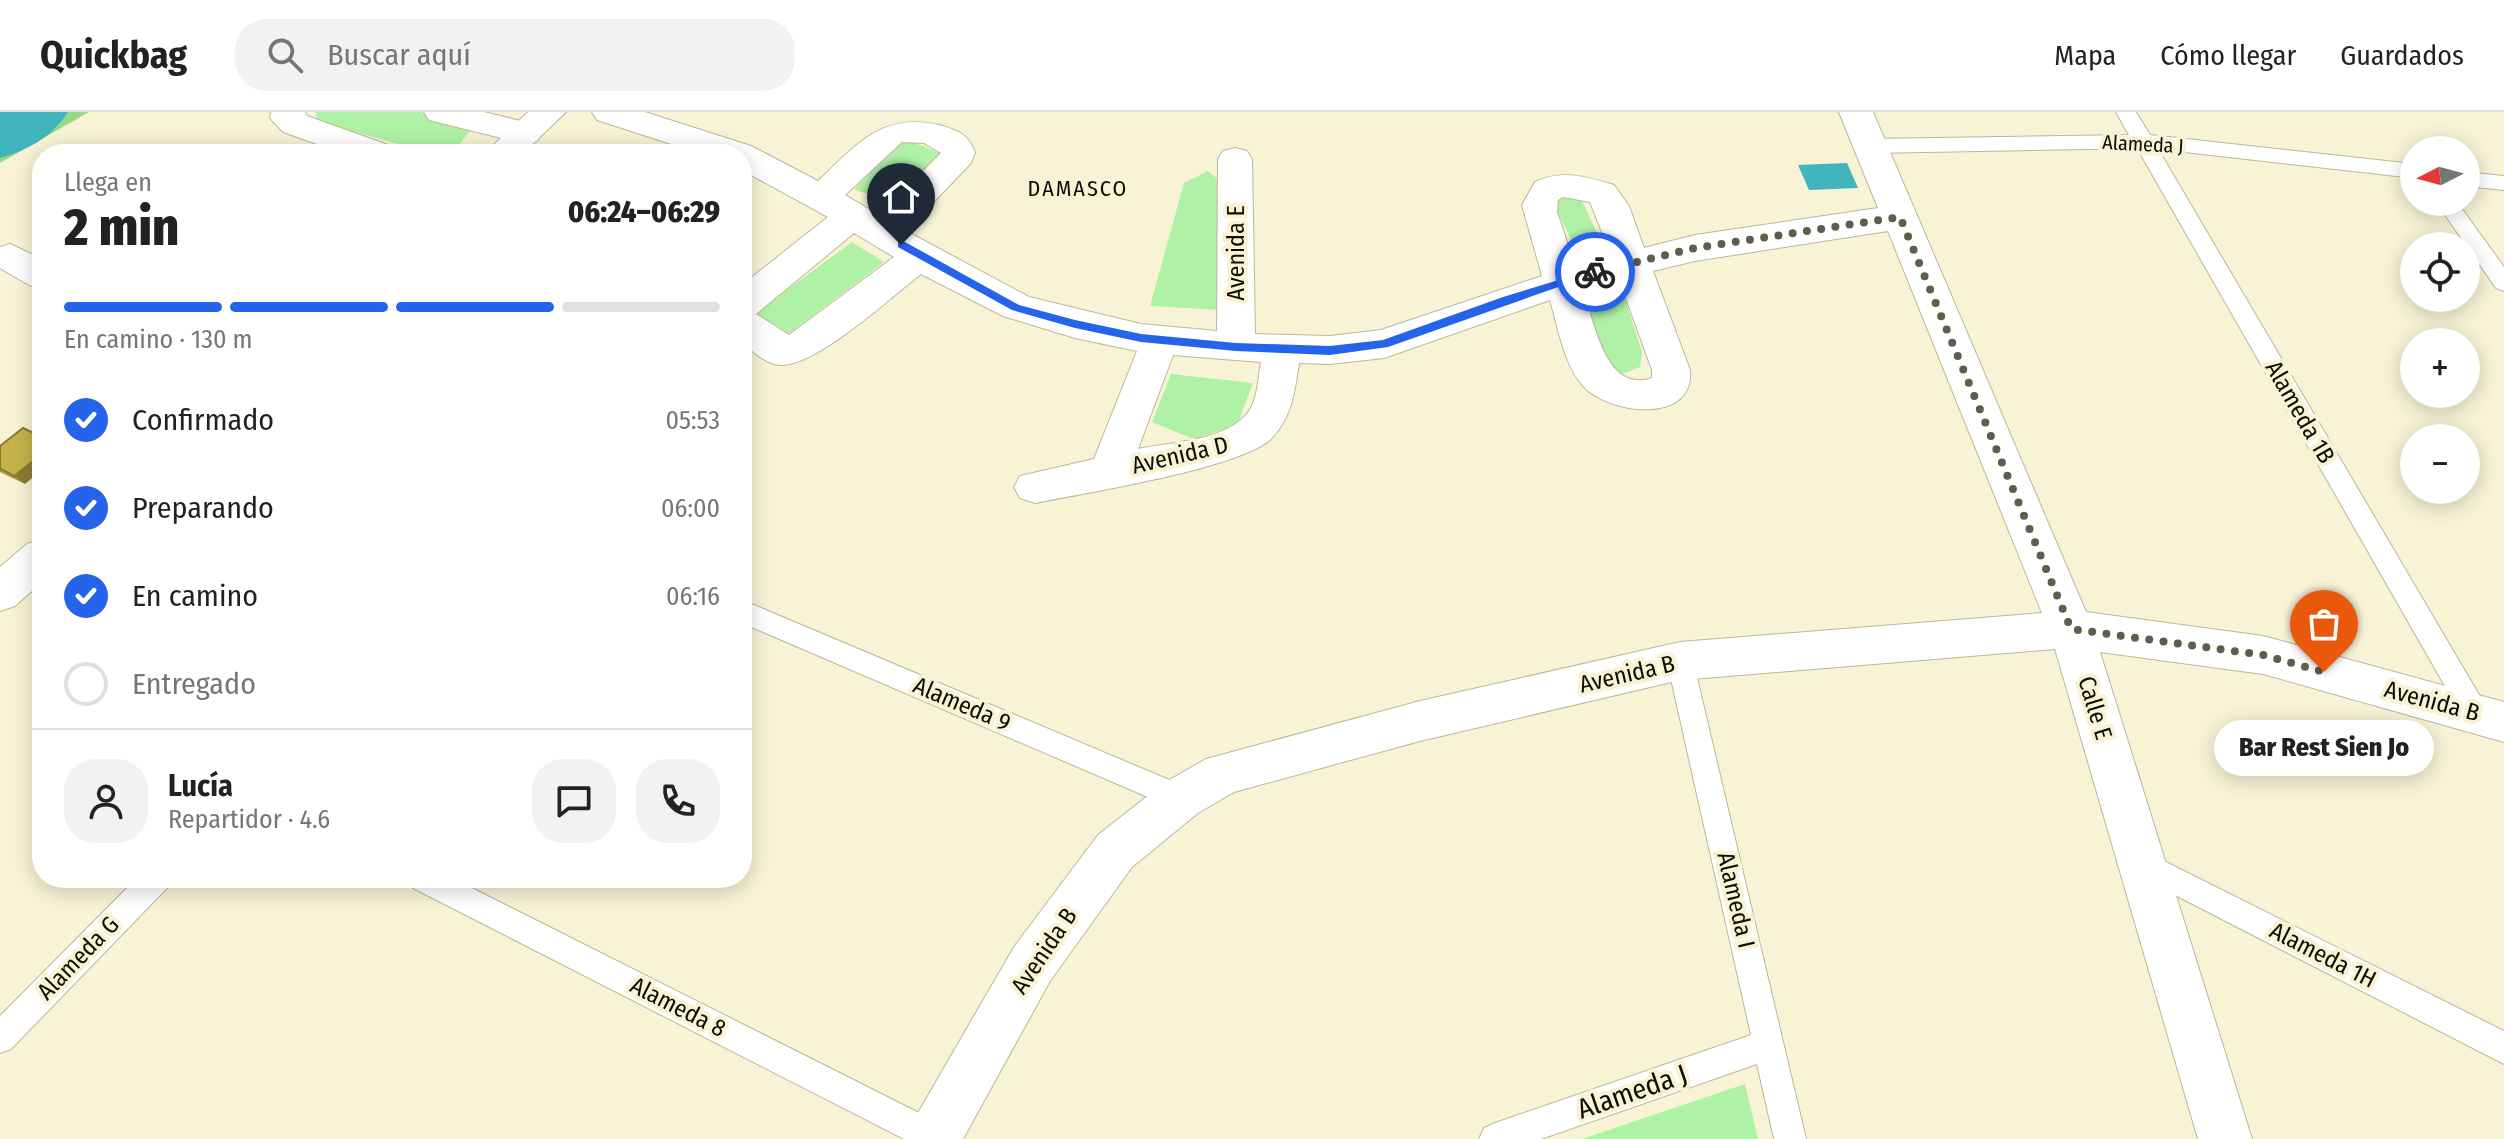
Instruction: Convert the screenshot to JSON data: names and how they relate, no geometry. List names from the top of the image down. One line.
{"streets":{"street":["Avenida E","Avenida D","Avenida B","Calle E"],"lane":["Alameda J","Alameda 1B","Alameda 9","Alameda I","Alameda 1H","Alameda G","Alameda 8"]},"crossings":[["Alameda J","Alameda 1B"],["Alameda J","Calle E"],["Alameda J","Alameda I"],["Alameda 1B","Avenida B"],["Avenida B","Alameda 9"],["Avenida B","Calle E"],["Avenida B","Alameda I"],["Avenida B","Alameda 8"],["Calle E","Alameda 1H"]],"districts":["DAMASCO"],"places":["Bar Rest Sien Jo"],"north":"left","page":{"header":"Quickbag","search":"Buscar aquí","nav":["Mapa","Cómo llegar","Guardados"],"map_buttons":["+","−"],"heading":["2 min","Llega en","06:24–06:29"],"panel":["Lucía","Repartidor · 4.6"],"bar":"En camino · 130 m","list":[["Confirmado","05:53"],["Preparando","06:00"],["En camino","06:16"],"Entregado"],"bubble":"Bar Rest Sien Jo"}}
